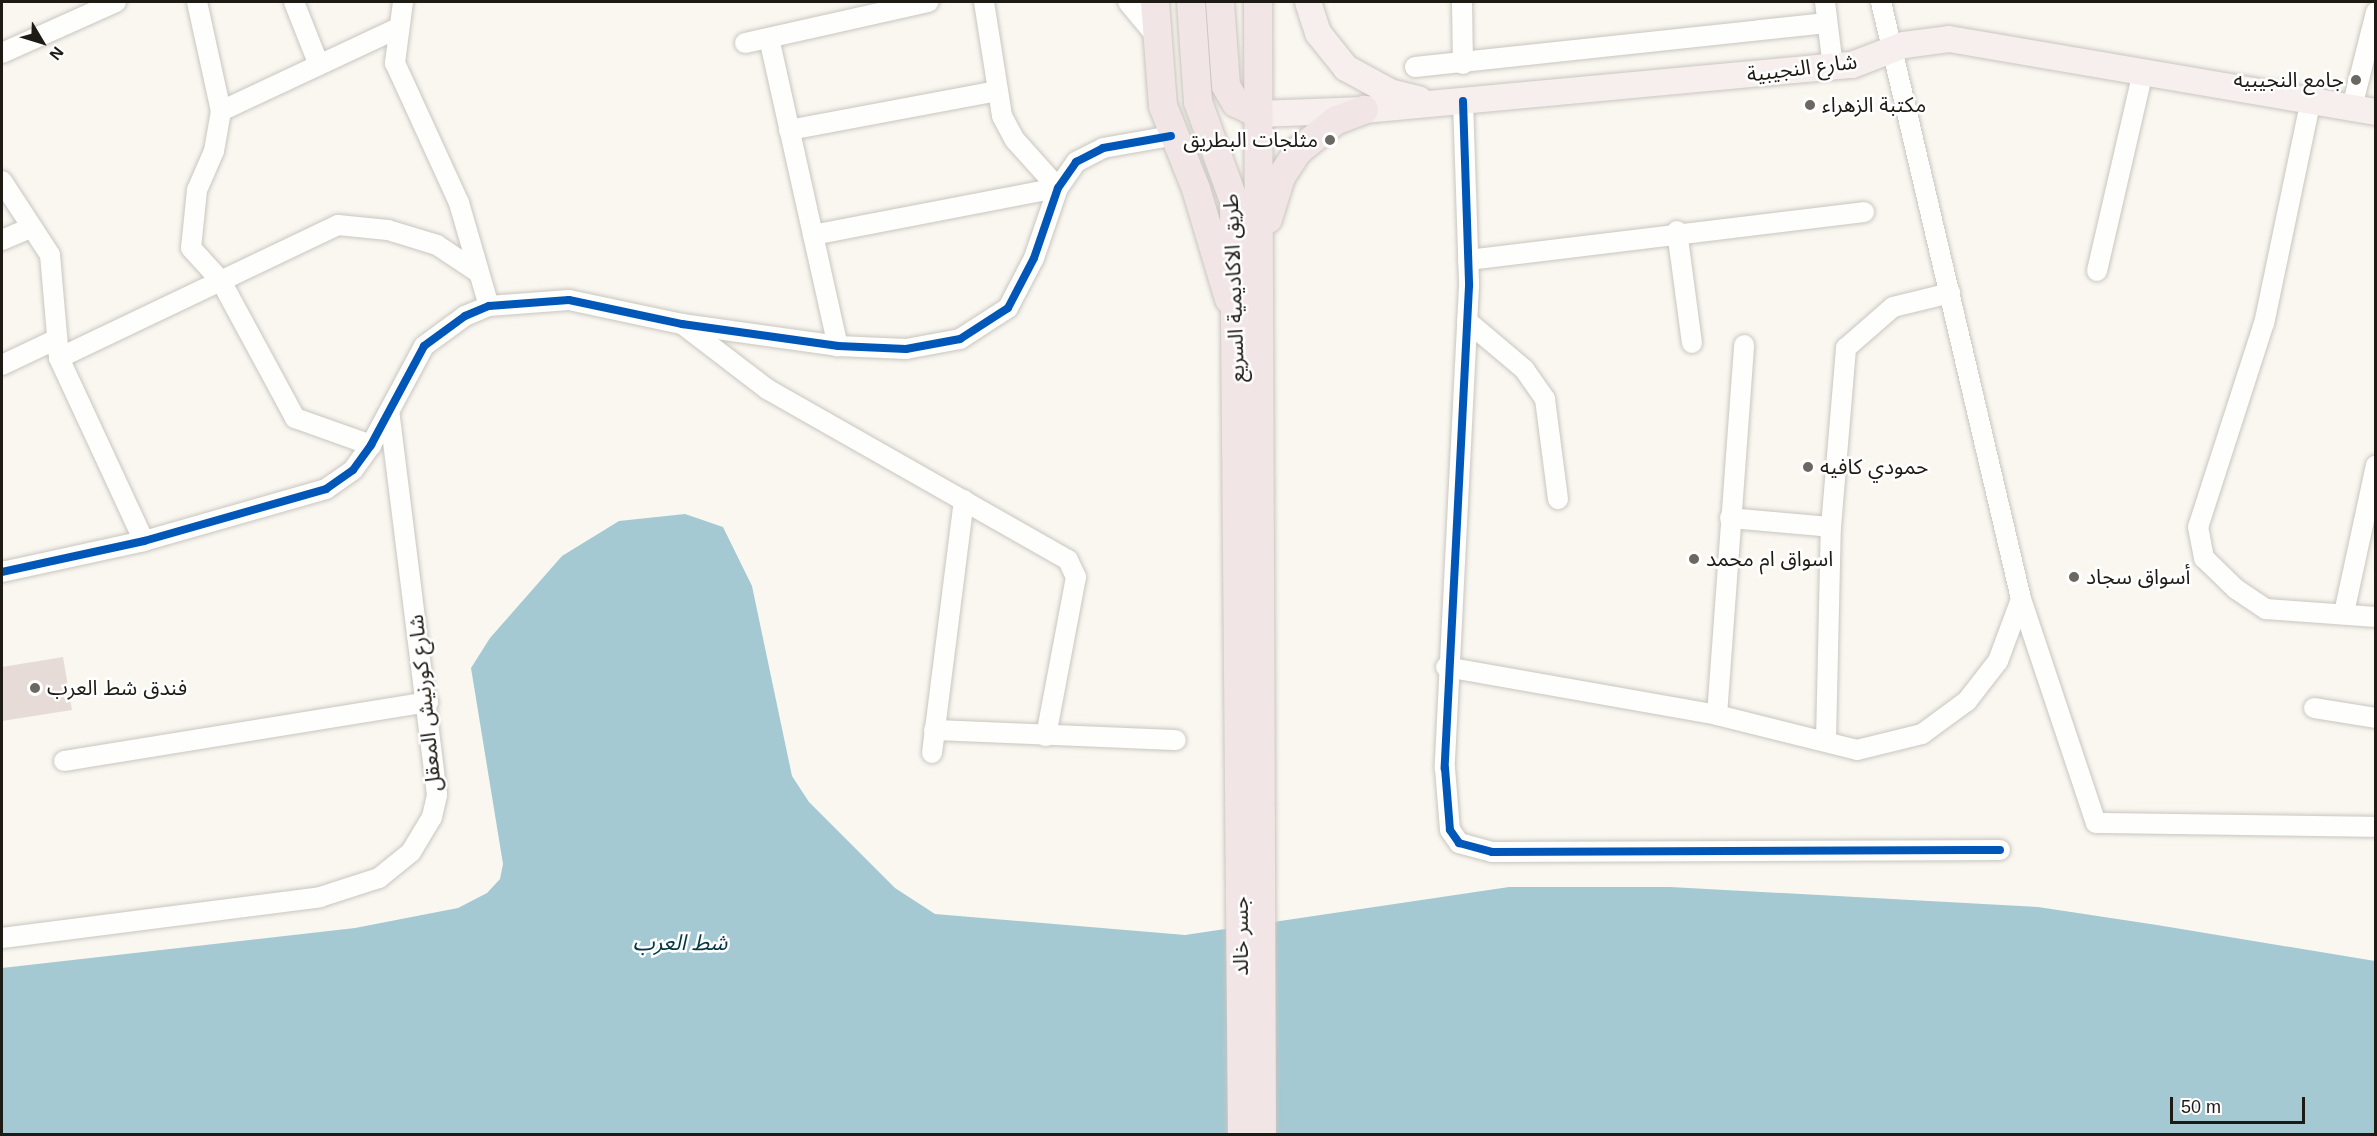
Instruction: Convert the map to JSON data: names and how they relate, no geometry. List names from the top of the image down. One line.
{"streets":{"highway":["طريق الاكاديمية السريع","جسر خالد"],"main road":["شارع النجيبية"],"street":["شارع كورنيش المعقل"]},"crossings":[["شارع النجيبية","طريق الاكاديمية السريع"]],"water":["شط العرب"],"places":["جامع النجيبيه","مكتبة الزهراء","مثلجات البطريق","حمودي كافيه","اسواق ام محمد","أسواق سجاد","فندق شط العرب"],"scale_bar":"50 m","north":"bottom right"}
